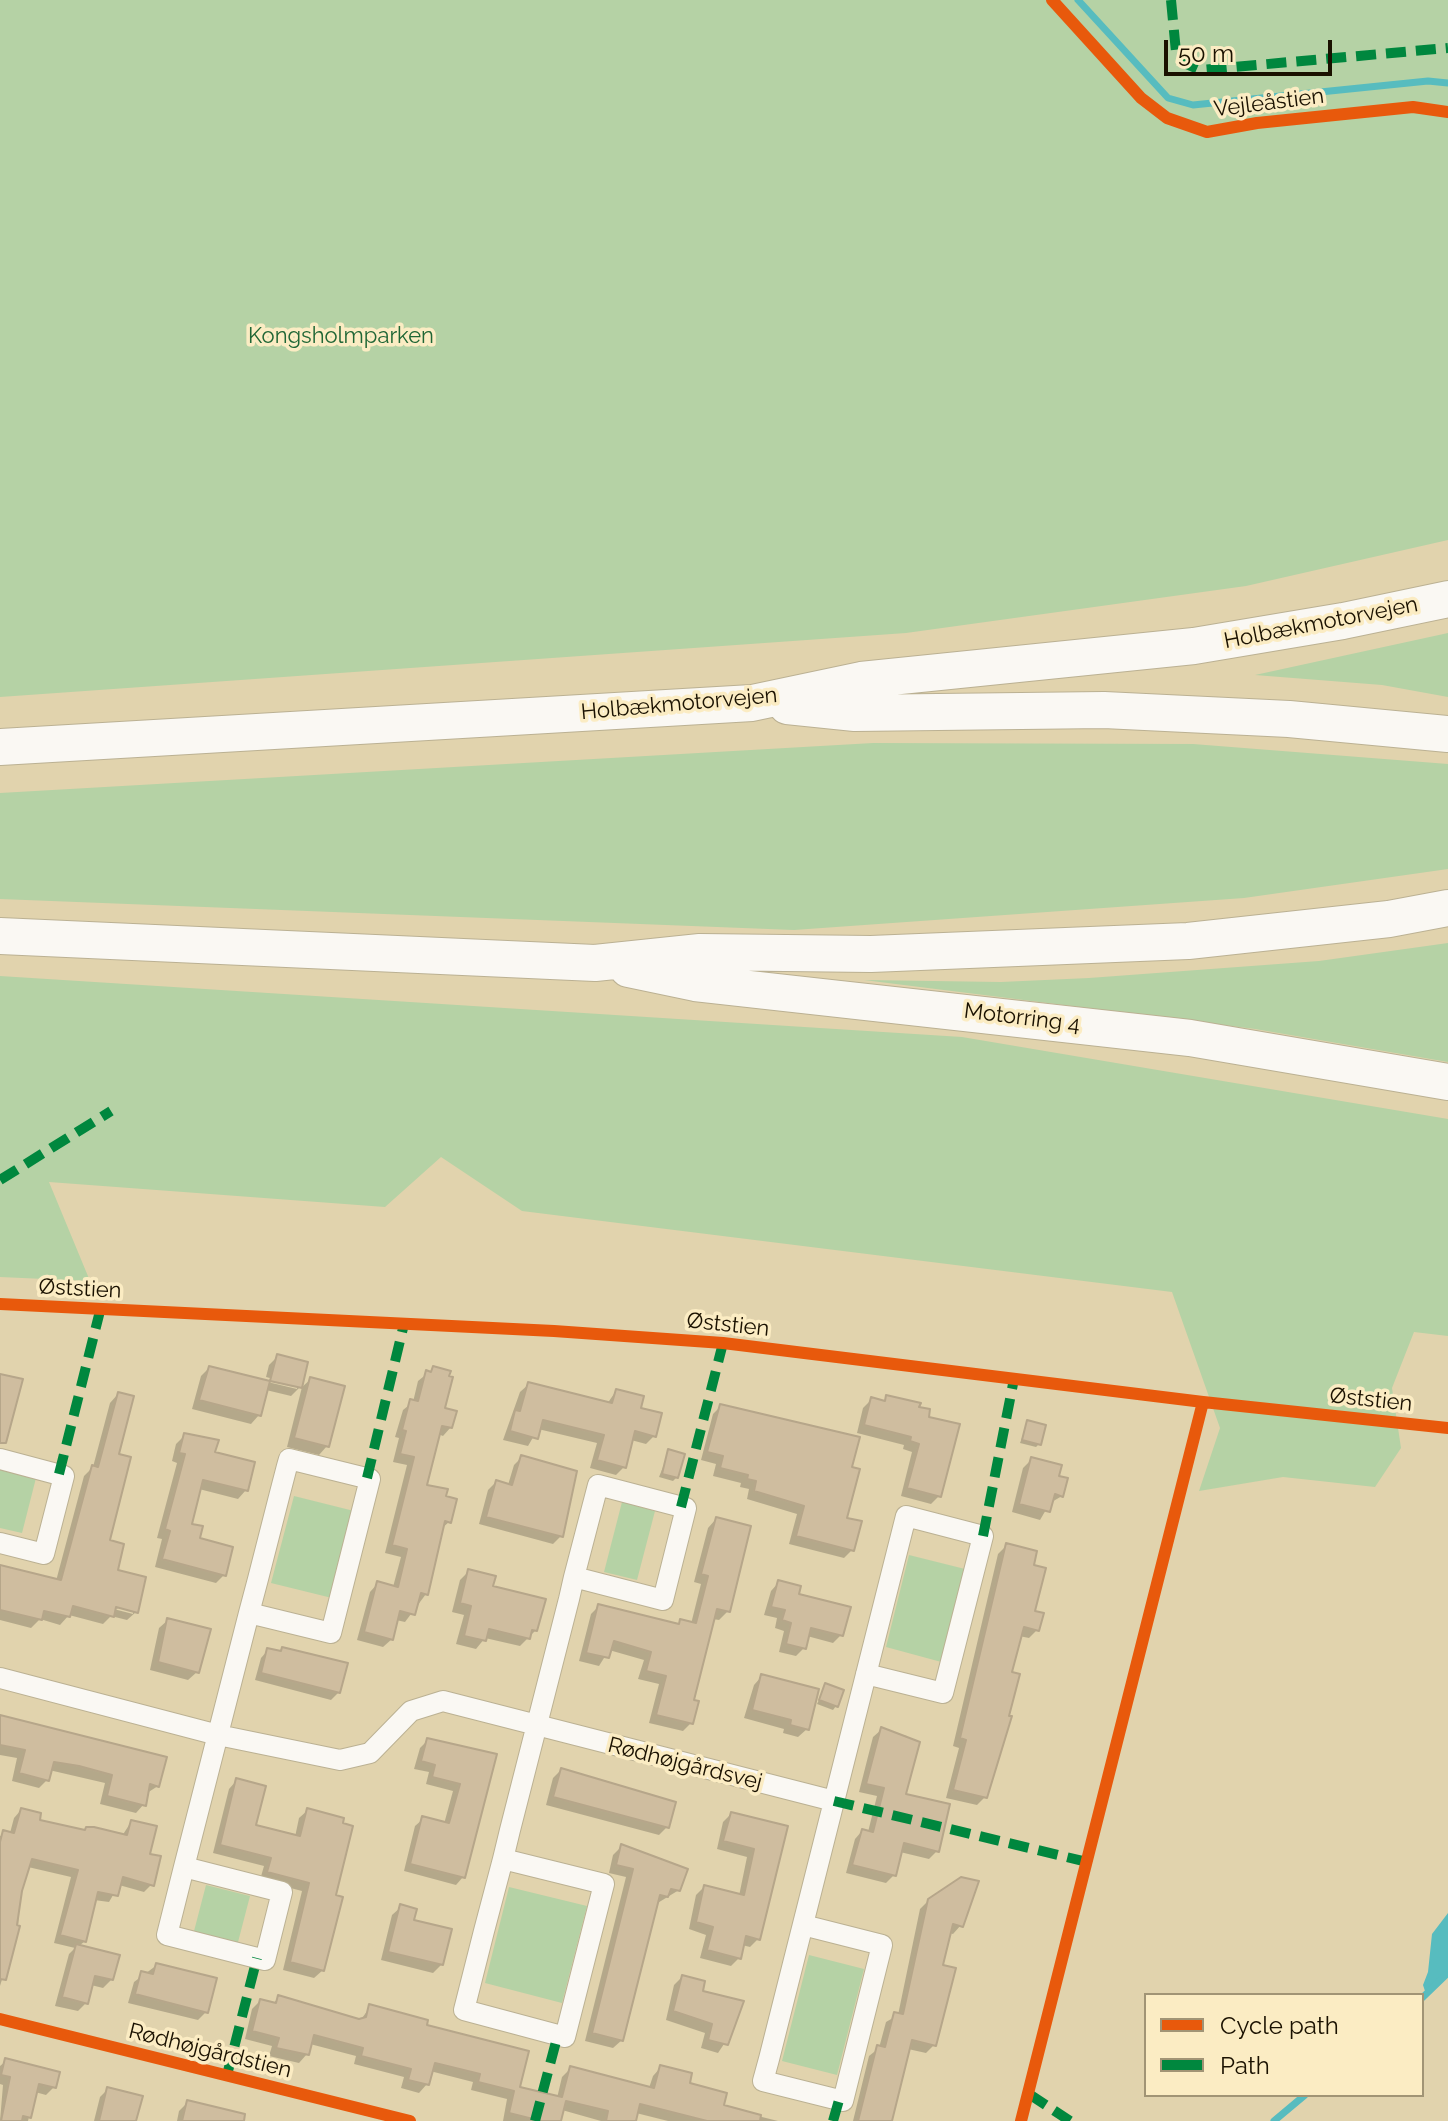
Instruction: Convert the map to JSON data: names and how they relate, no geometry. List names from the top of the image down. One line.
{"streets":{"highway":["Holbækmotorvejen","Motorring 4"],"street":["Rødhøjgårdsvej"],"cycle path":["Vejleåstien","Øststien","Rødhøjgårdstien"]},"parks":["Kongsholmparken"],"legend":["Cycle path","Path"],"scale_bar":"50 m"}
